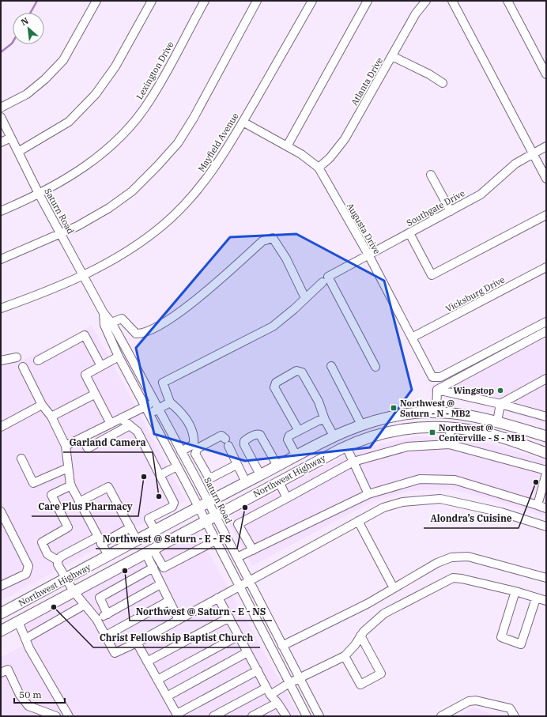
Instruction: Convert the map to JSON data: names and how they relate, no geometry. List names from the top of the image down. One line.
{"streets":{"main road":["Northwest Highway"],"street":["Lexington Drive","Atlanta Drive","Mayfield Avenue","Southgate Drive","Saturn Road","Augusta Drive","Vicksburg Drive"]},"crossings":[["Lexington Drive","Saturn Road"],["Atlanta Drive","Augusta Drive"],["Mayfield Avenue","Saturn Road"],["Mayfield Avenue","Augusta Drive"],["Southgate Drive","Augusta Drive"],["Saturn Road","Northwest Highway"],["Augusta Drive","Vicksburg Drive"]],"places":{"other":["Wingstop","Care Plus Pharmacy","Alondra’s Cuisine","Garland Camera","Northwest @ Saturn - E - FS","Northwest @ Saturn - E - NS","Christ Fellowship Baptist Church"],"transit":["Northwest @ Saturn - N - MB2","Northwest @ Centerville - S - MB1"]},"scale_bar":"50 m","north":"top left"}
